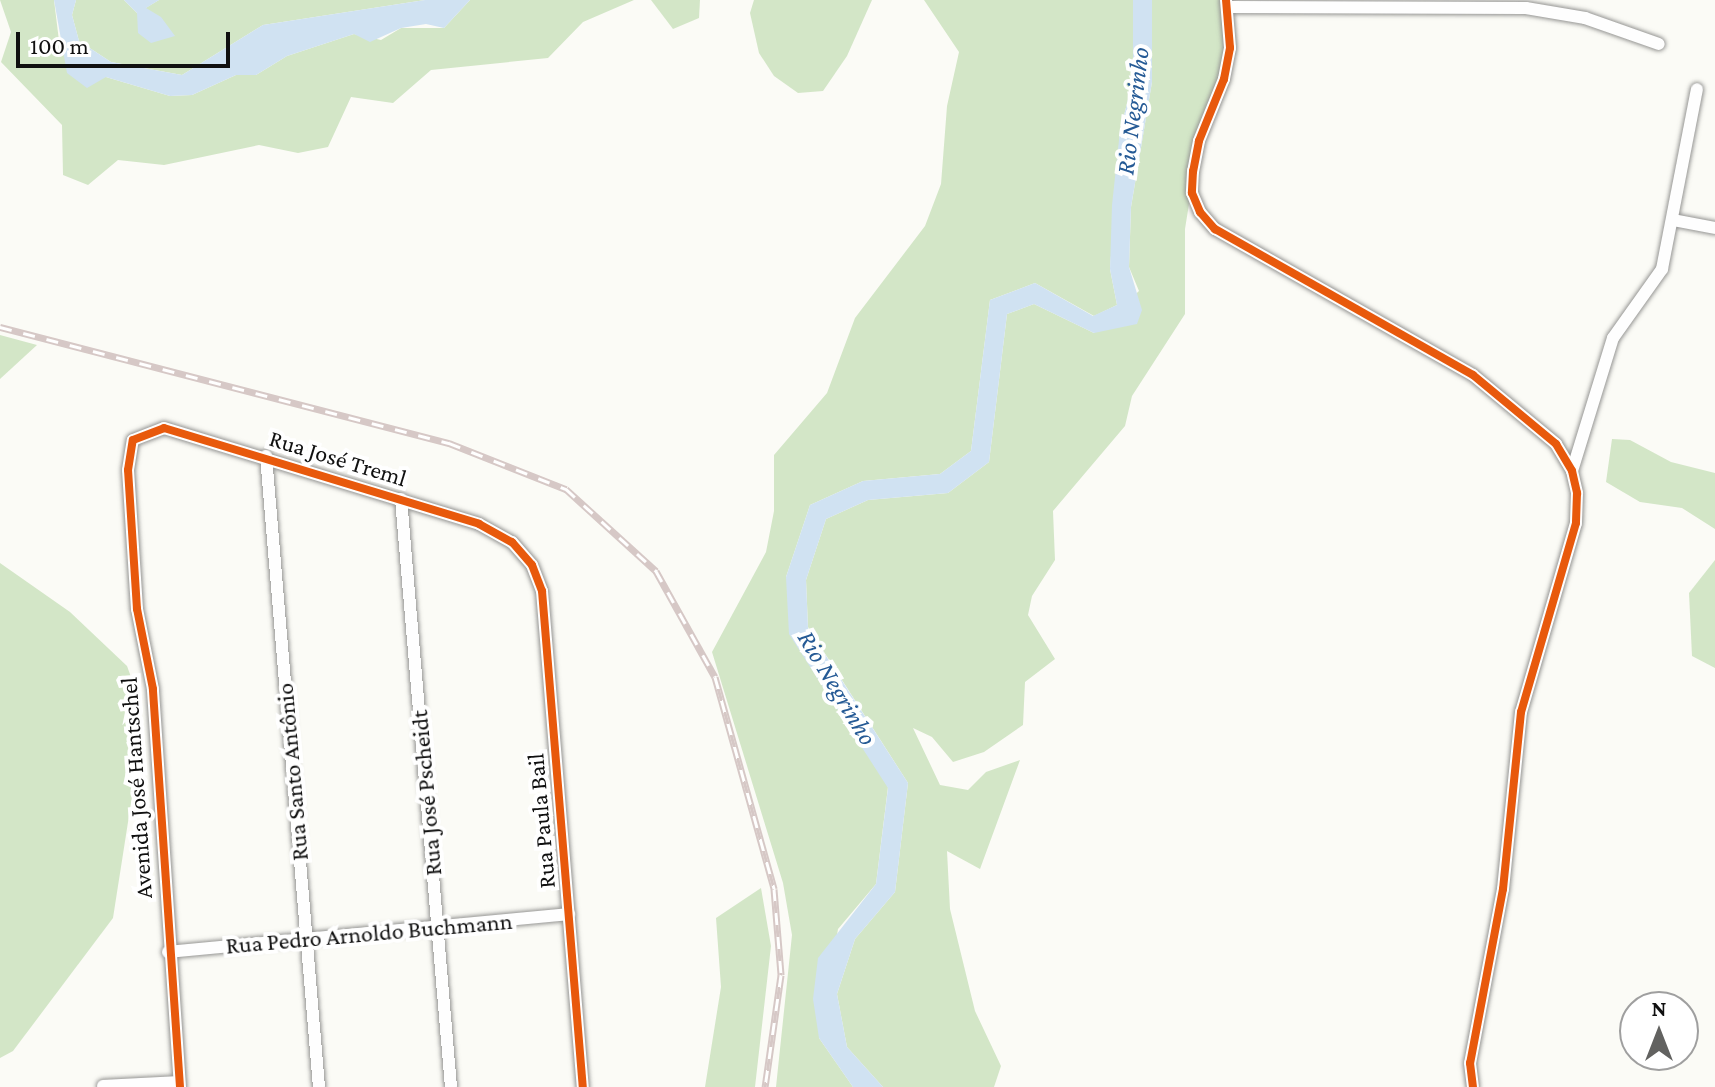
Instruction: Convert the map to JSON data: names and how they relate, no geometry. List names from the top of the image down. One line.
{"streets":{"street":["Rua José Treml","Rua Santo Antônio","Avenida José Hantschel","Rua José Pscheidt","Rua Paula Bail","Rua Pedro Arnoldo Buchmann"]},"crossings":[["Rua José Treml","Rua Santo Antônio"],["Rua José Treml","Avenida José Hantschel"],["Rua José Treml","Rua José Pscheidt"],["Rua José Treml","Rua Paula Bail"],["Rua Santo Antônio","Rua Pedro Arnoldo Buchmann"],["Avenida José Hantschel","Rua Pedro Arnoldo Buchmann"],["Rua José Pscheidt","Rua Pedro Arnoldo Buchmann"],["Rua Paula Bail","Rua Pedro Arnoldo Buchmann"]],"water":["Rio Negrinho"],"scale_bar":"100 m","north":"top"}
